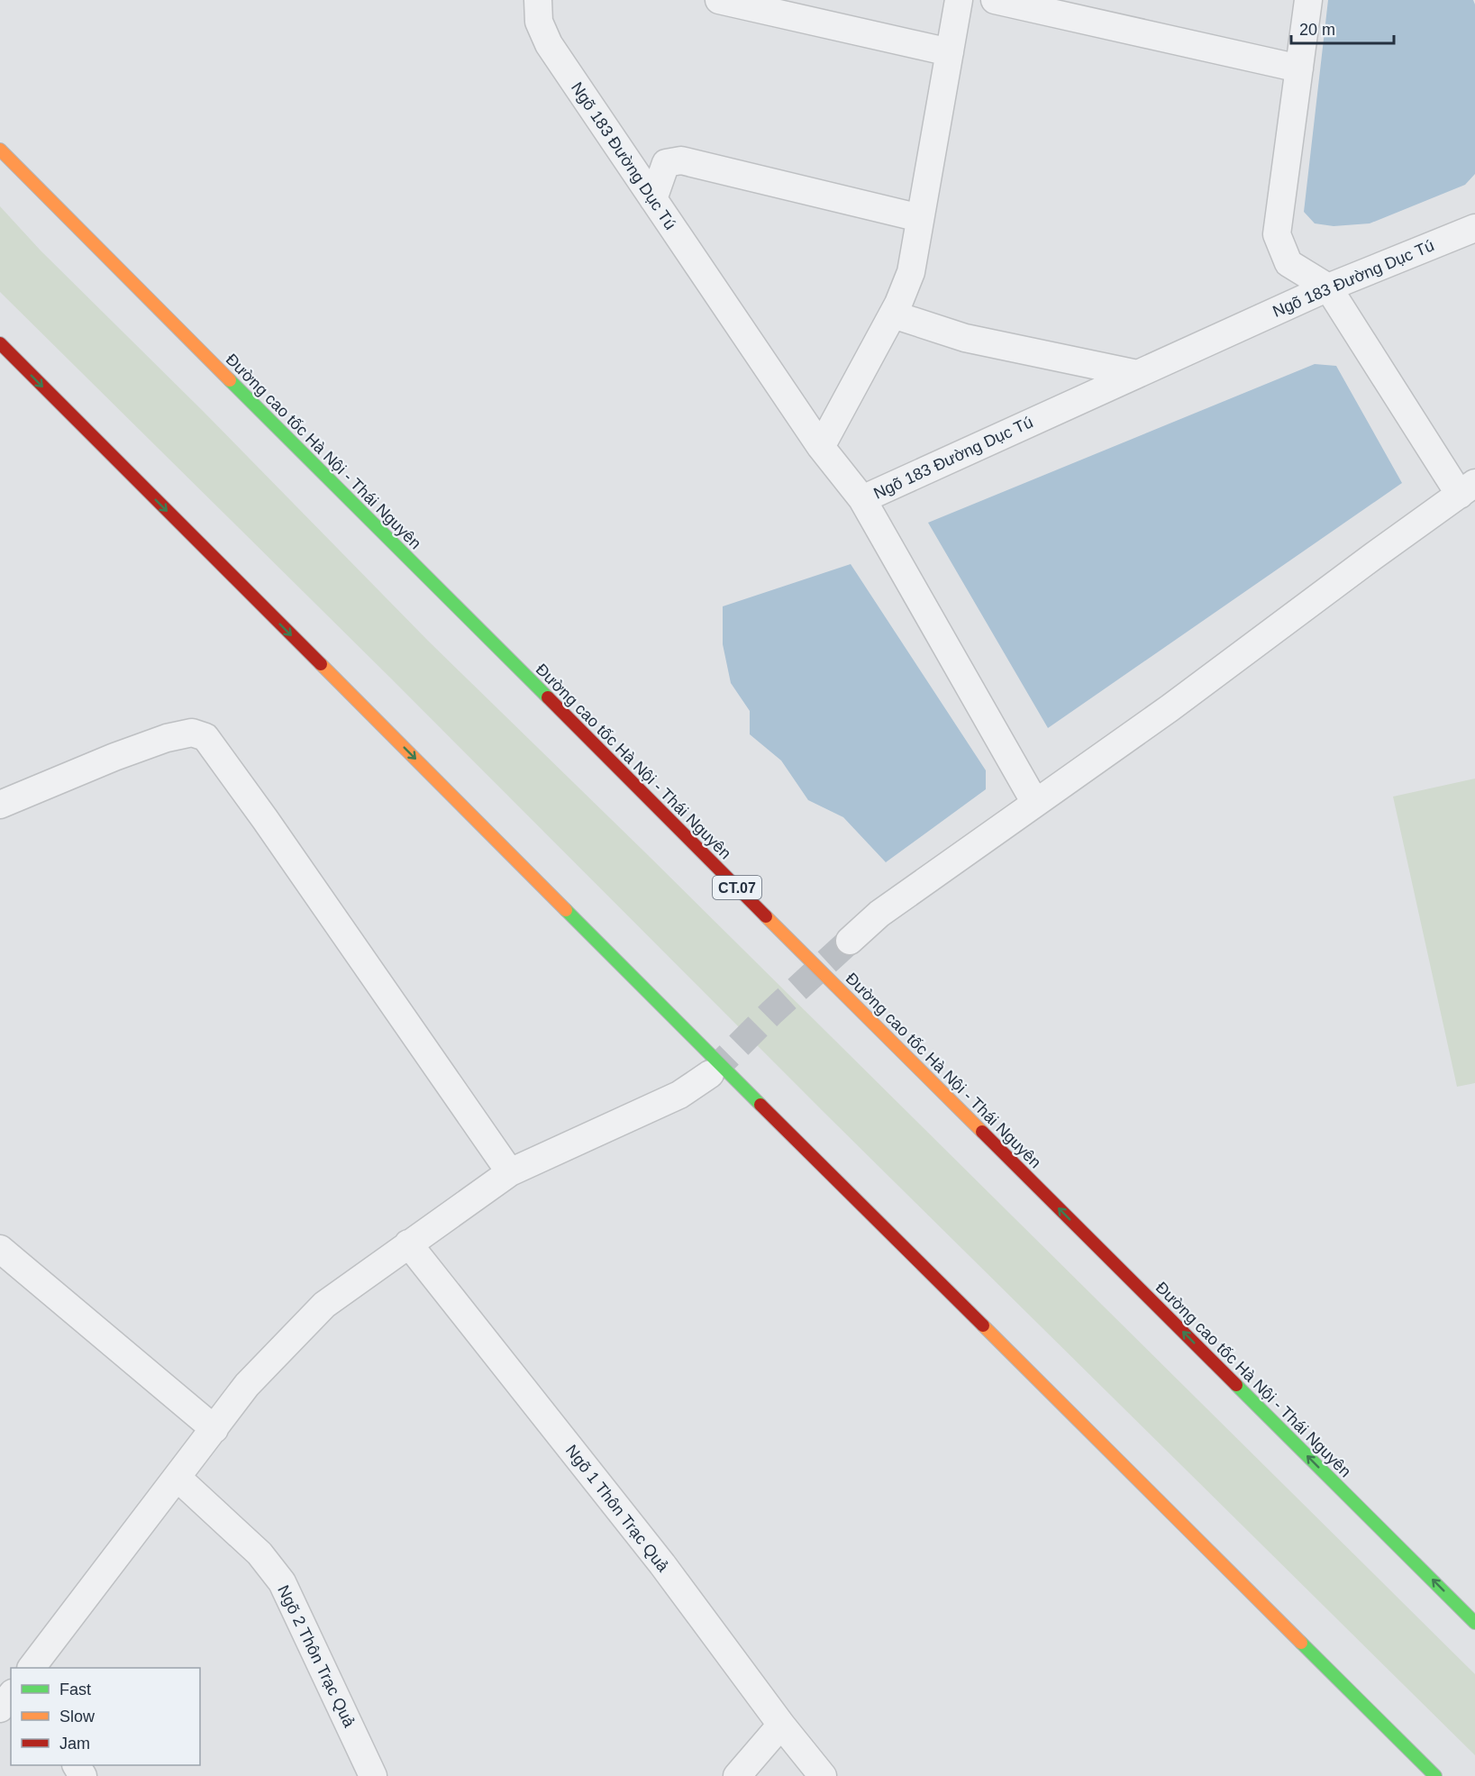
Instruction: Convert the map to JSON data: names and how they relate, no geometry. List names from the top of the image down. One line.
{"streets":{"highway":["Đường cao tốc Hà Nội - Thái Nguyên","CT.07"],"street":["Ngõ 183 Đường Dục Tú","Ngõ 1 Thôn Trạc Quả","Ngõ 2 Thôn Trạc Quả"]},"one_way":["Đường cao tốc Hà Nội - Thái Nguyên"],"legend":["Fast","Slow","Jam"],"scale_bar":"20 m"}
